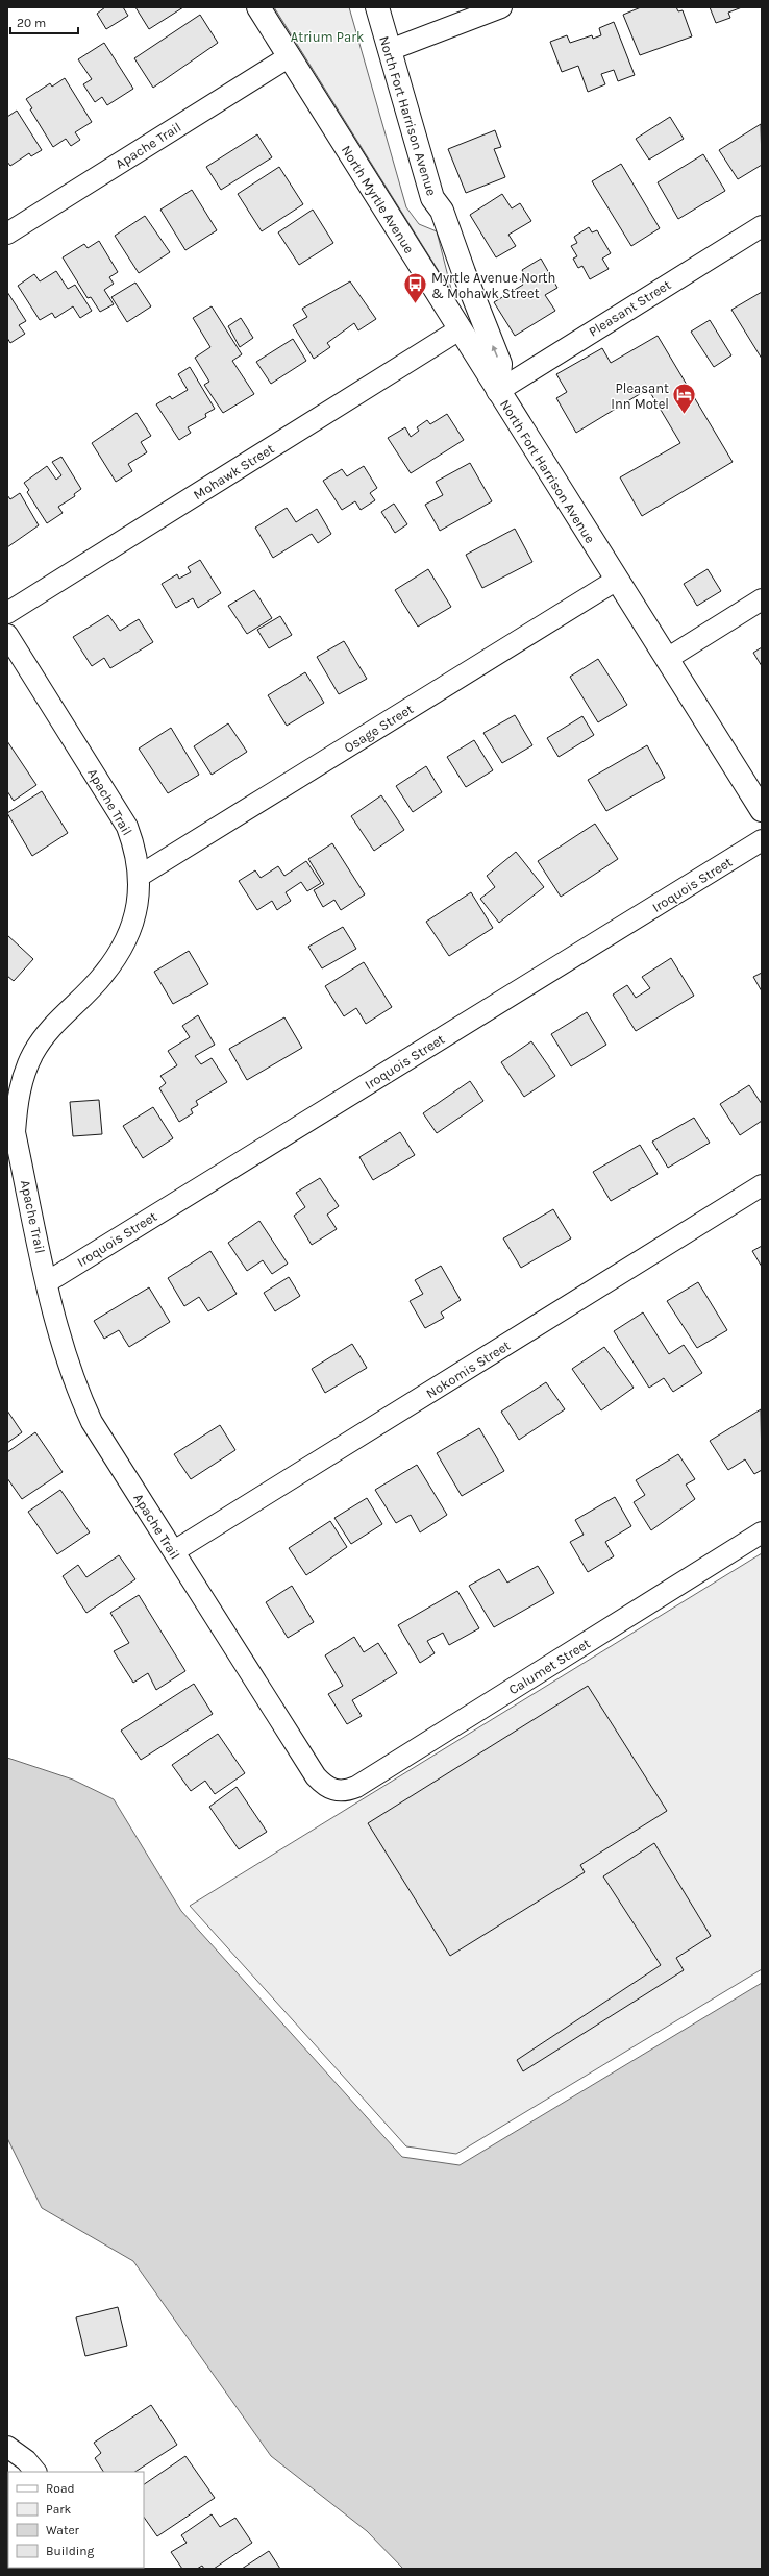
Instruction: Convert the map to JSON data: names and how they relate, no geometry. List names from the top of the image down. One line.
{"streets":{"main road":["North Fort Harrison Avenue","North Myrtle Avenue"],"street":["Apache Trail","Pleasant Street","Mohawk Street","Osage Street","Iroquois Street","Nokomis Street","Calumet Street"]},"crossings":[["North Fort Harrison Avenue","North Myrtle Avenue"],["North Fort Harrison Avenue","Pleasant Street"],["North Fort Harrison Avenue","Osage Street"],["Apache Trail","North Myrtle Avenue"],["Apache Trail","Osage Street"],["Apache Trail","Iroquois Street"],["Apache Trail","Nokomis Street"],["Apache Trail","Calumet Street"],["North Myrtle Avenue","Pleasant Street"],["North Myrtle Avenue","Mohawk Street"]],"one_way":["North Fort Harrison Avenue"],"parks":["Atrium Park"],"places":{"bus stop":["Myrtle Avenue North & Mohawk Street"],"hotel":["Pleasant Inn Motel"]},"legend":["Road","Park","Water","Building"],"scale_bar":"20 m"}
